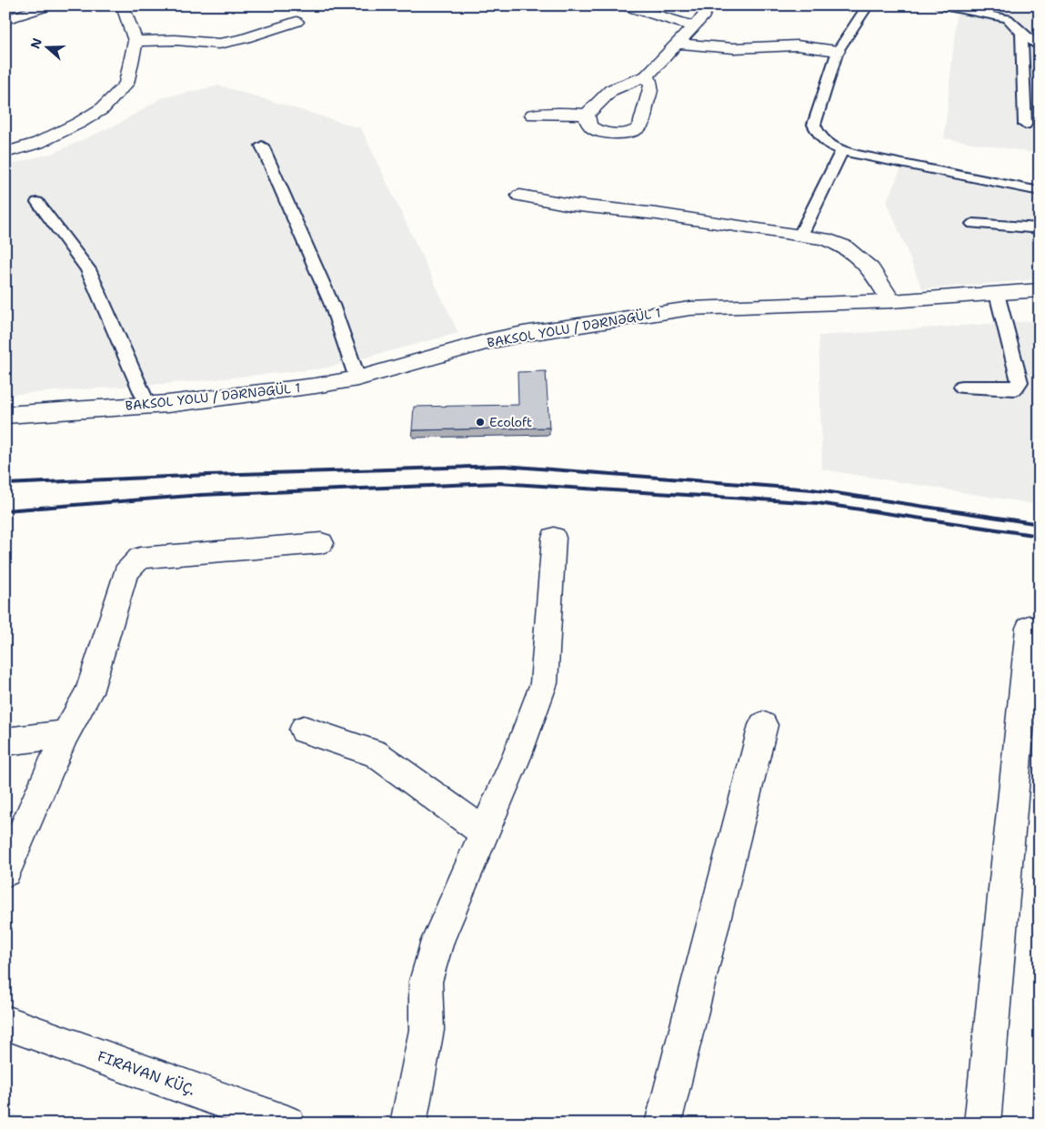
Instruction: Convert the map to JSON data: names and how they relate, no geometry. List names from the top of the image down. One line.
{"streets":{"street":["BAKSOL YOLU / DƏRNƏGÜL 1","FIRAVAN KÜÇ."]},"places":["Ecoloft"],"north":"left"}
